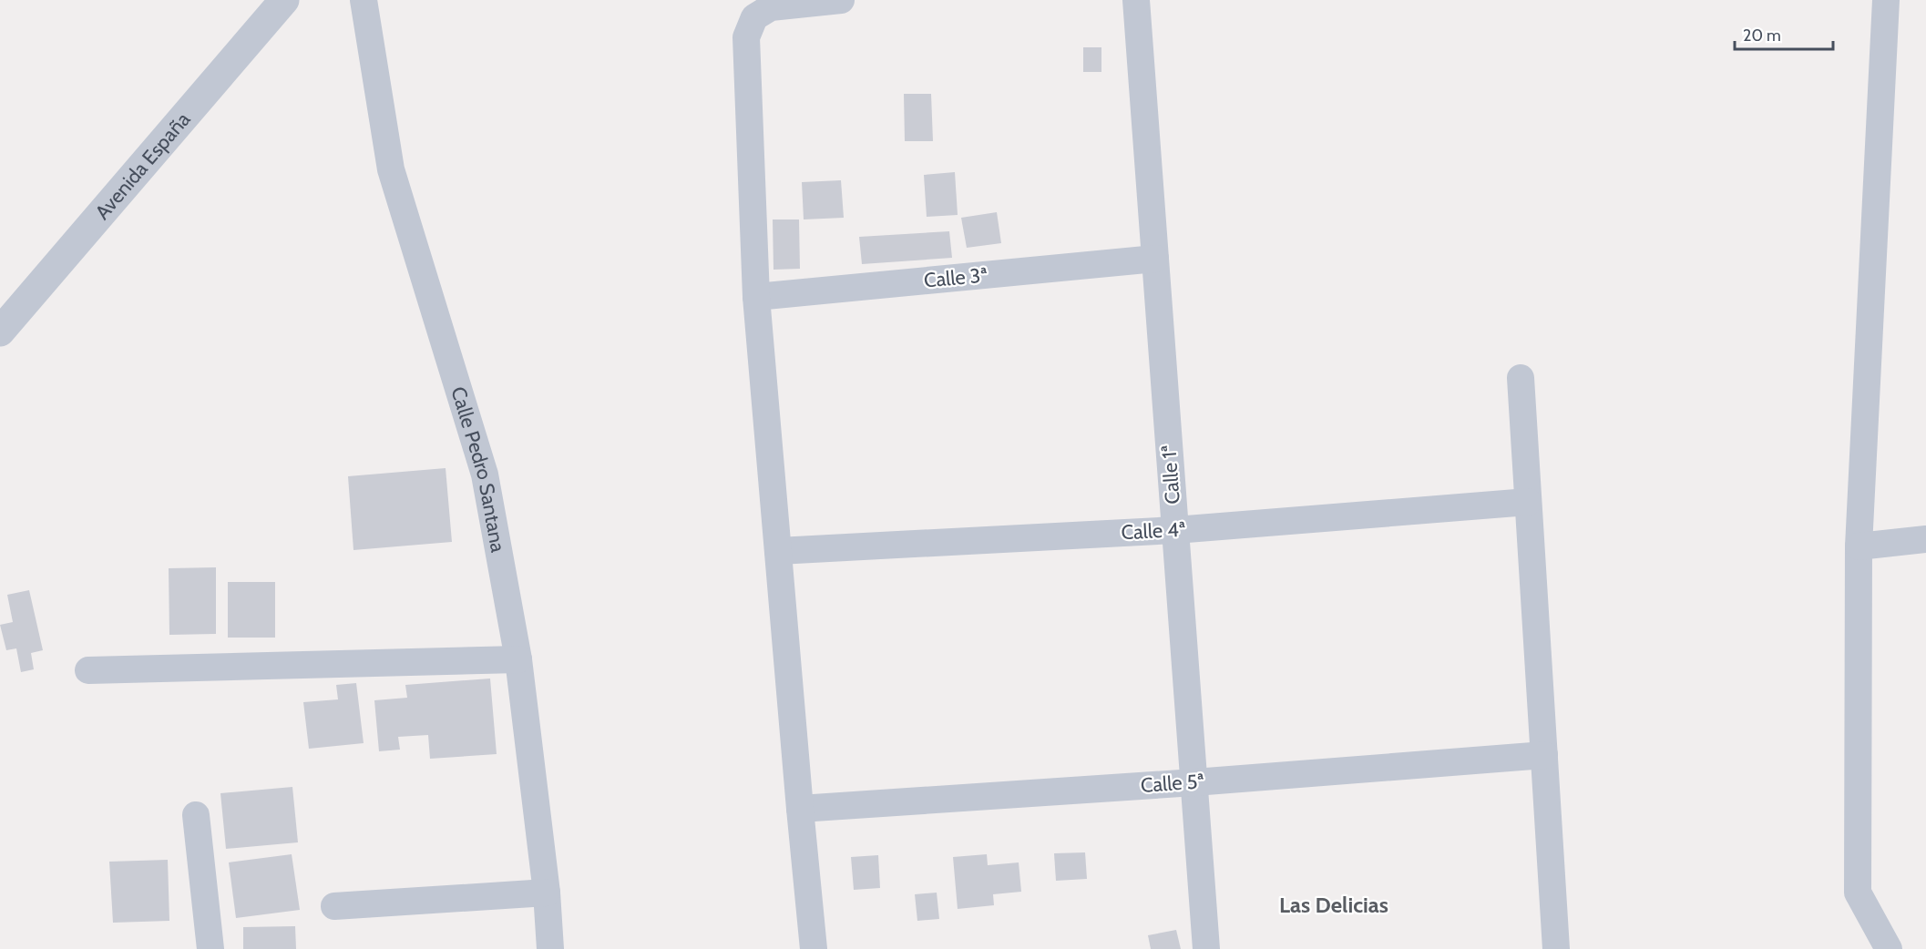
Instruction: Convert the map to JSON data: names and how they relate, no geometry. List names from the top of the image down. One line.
{"streets":{"street":["Avenida España","Calle 3ª","Calle Pedro Santana","Calle 1ª","Calle 4ª","Calle 5ª"]},"crossings":[["Calle 3ª","Calle 1ª"],["Calle 1ª","Calle 4ª"],["Calle 1ª","Calle 5ª"]],"districts":["Las Delicias"],"scale_bar":"20 m"}
